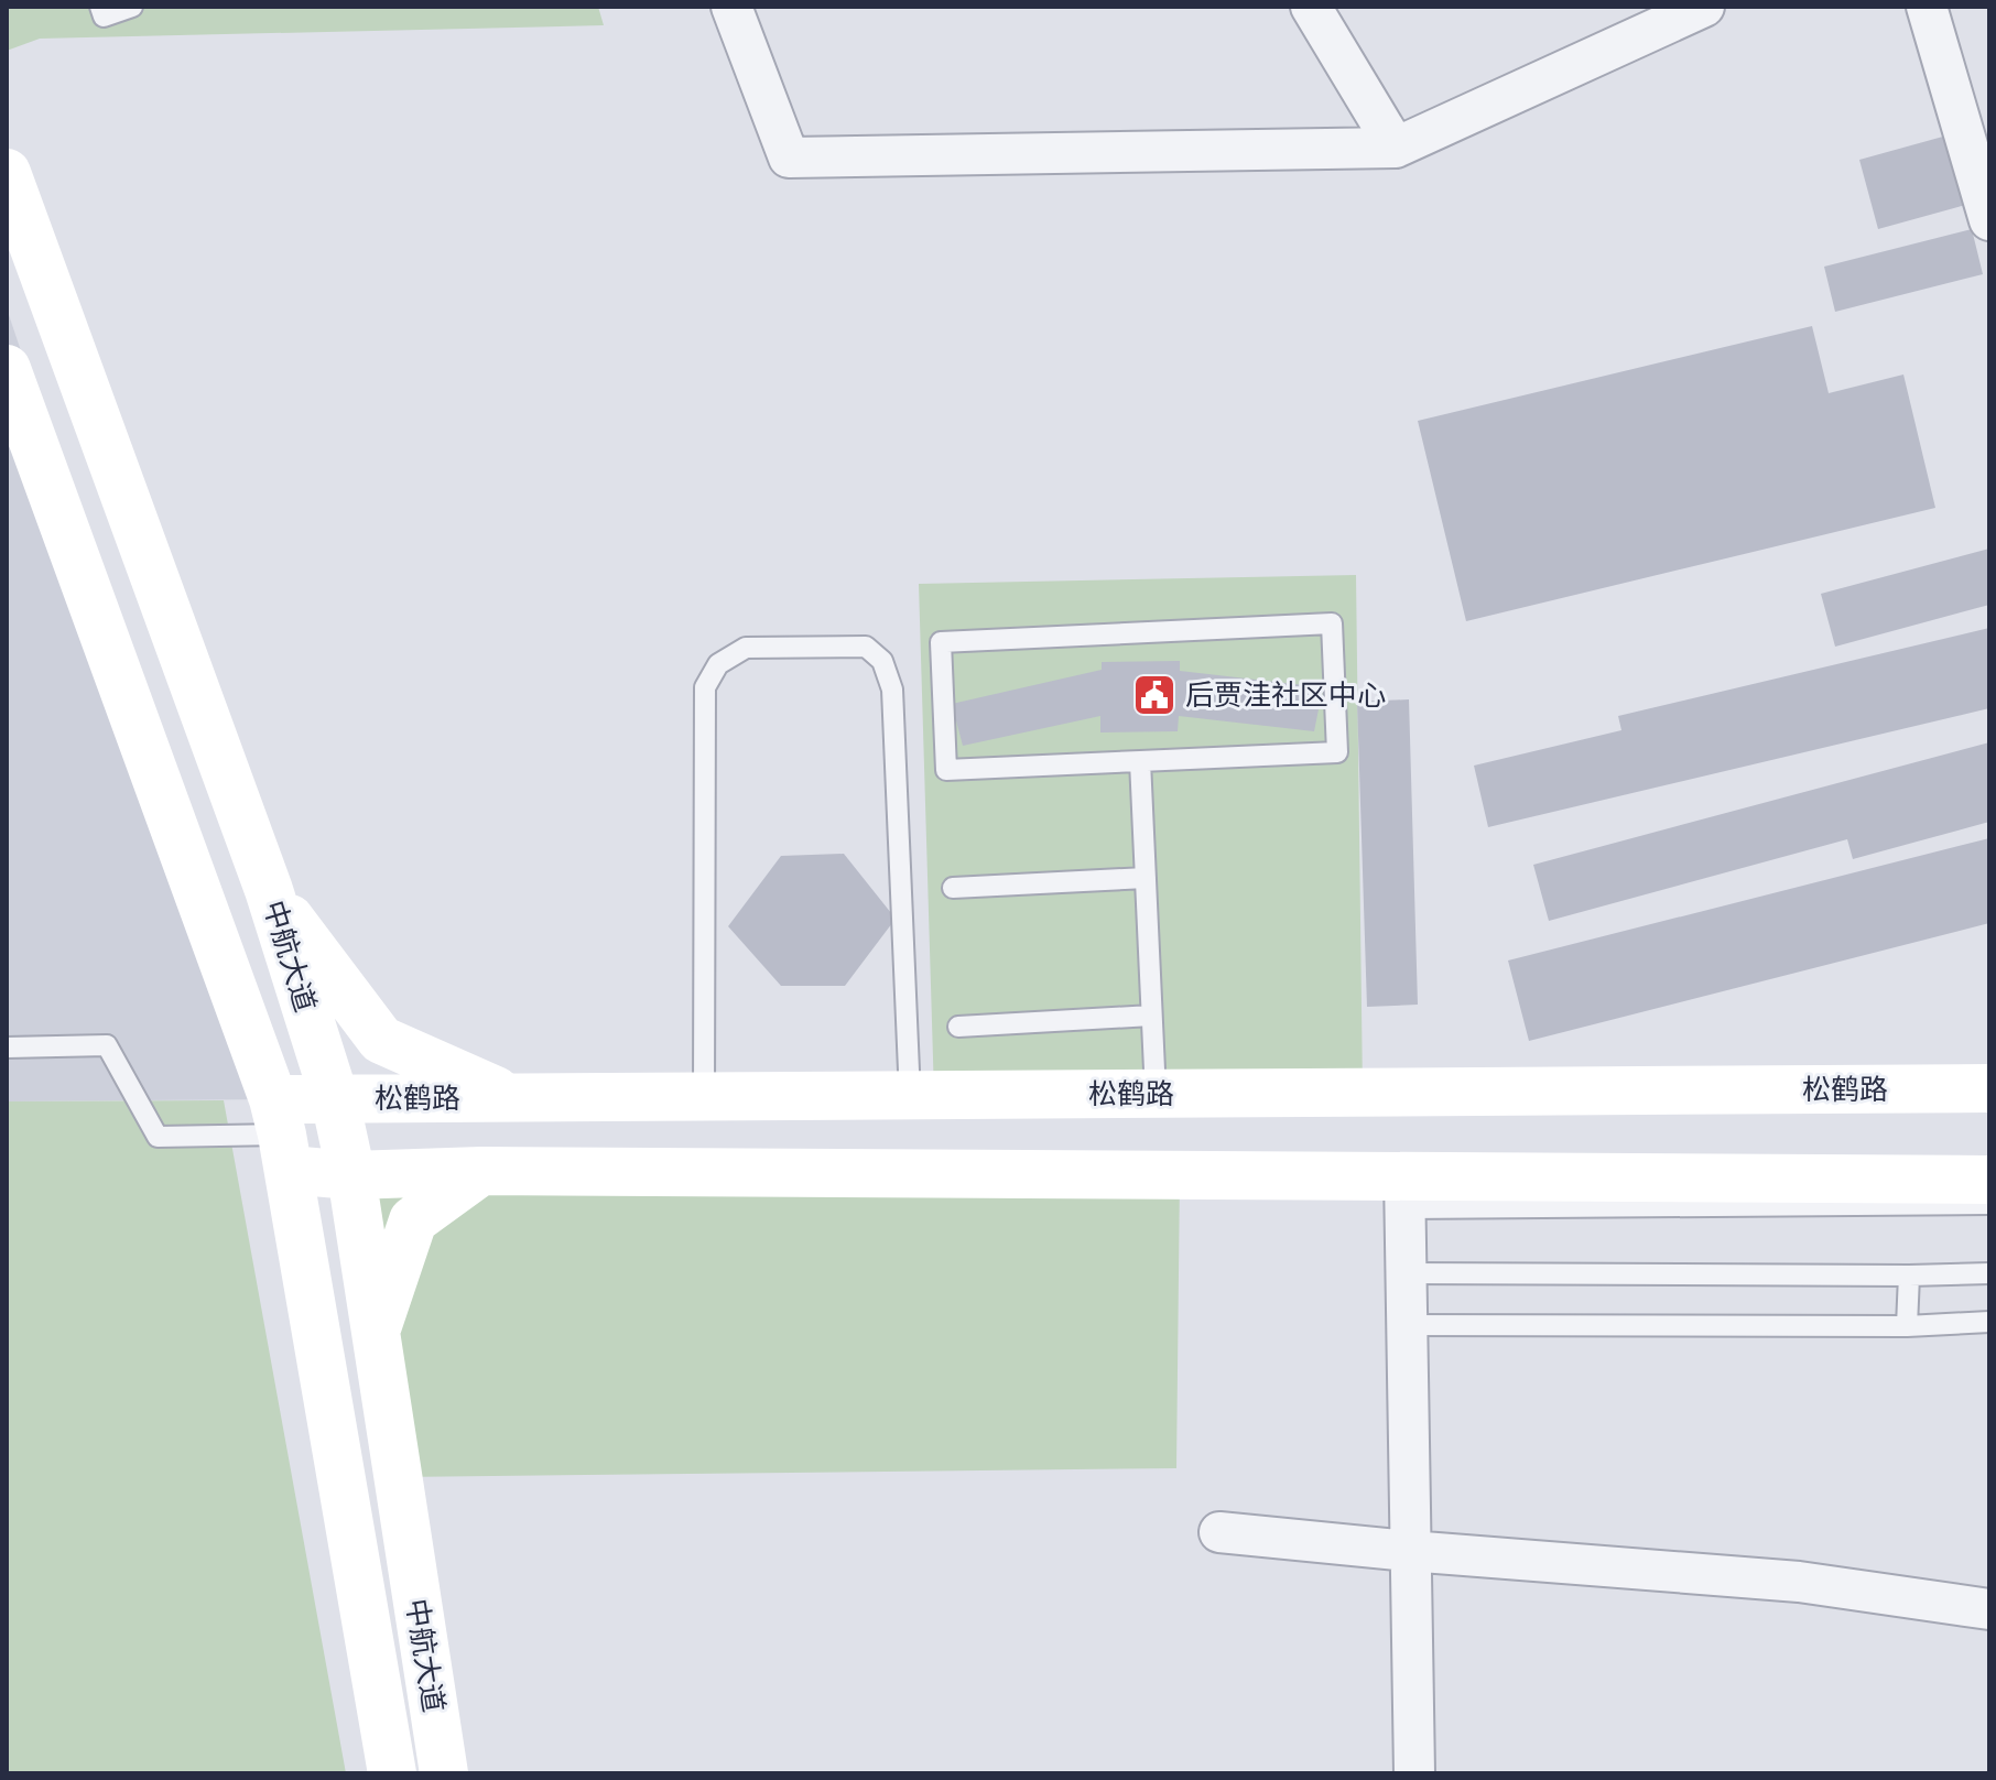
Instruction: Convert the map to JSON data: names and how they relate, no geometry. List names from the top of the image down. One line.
{"streets":{"main road":["中航大道","松鹤路"]},"crossings":[["中航大道","松鹤路"]],"places":{"public building":["后贾洼社区中心"]}}
